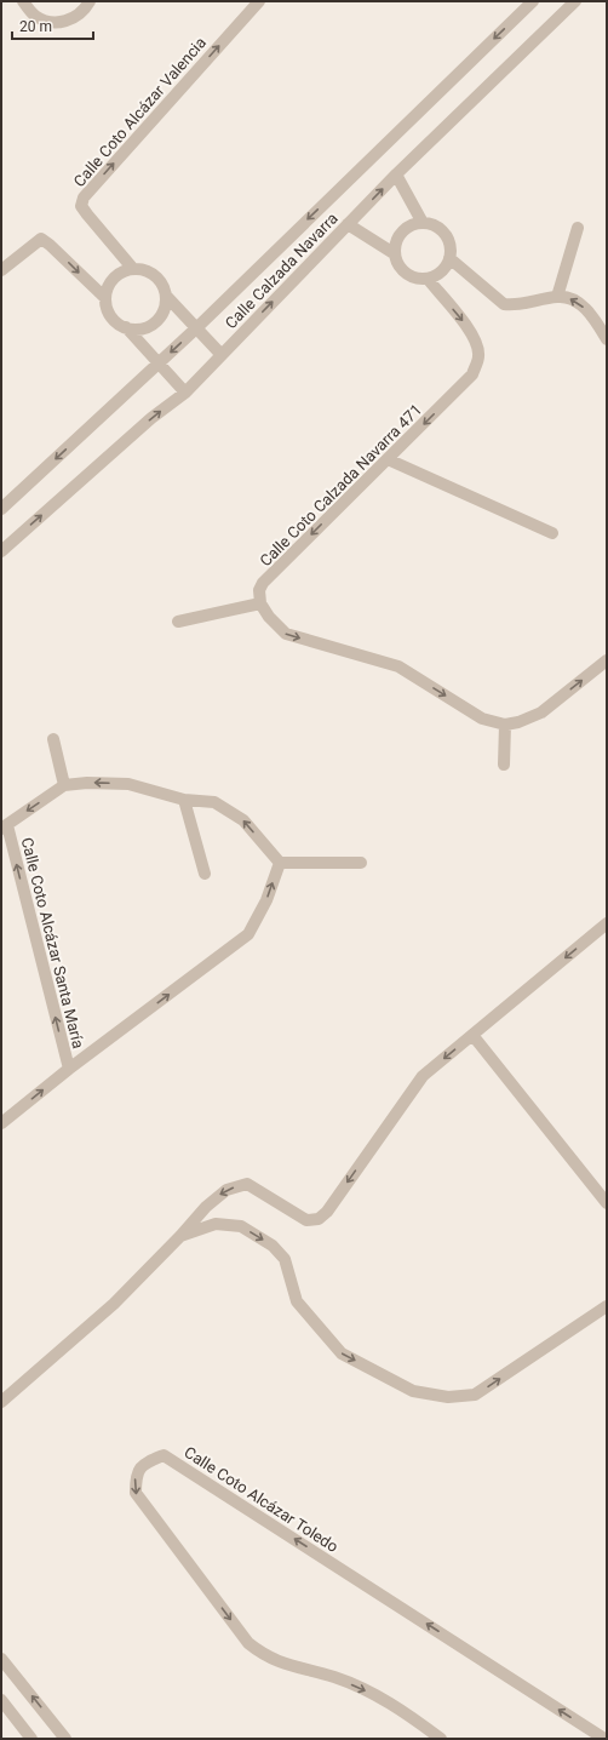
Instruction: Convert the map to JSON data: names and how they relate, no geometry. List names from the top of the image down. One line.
{"streets":{"street":["Calle Coto Alcázar Valencia","Calle Calzada Navarra","Calle Coto Calzada Navarra 471","Calle Coto Alcázar Santa María","Calle Coto Alcázar Toledo"]},"one_way":["Calle Coto Alcázar Valencia","Calle Coto Calzada Navarra 471"],"scale_bar":"20 m"}
